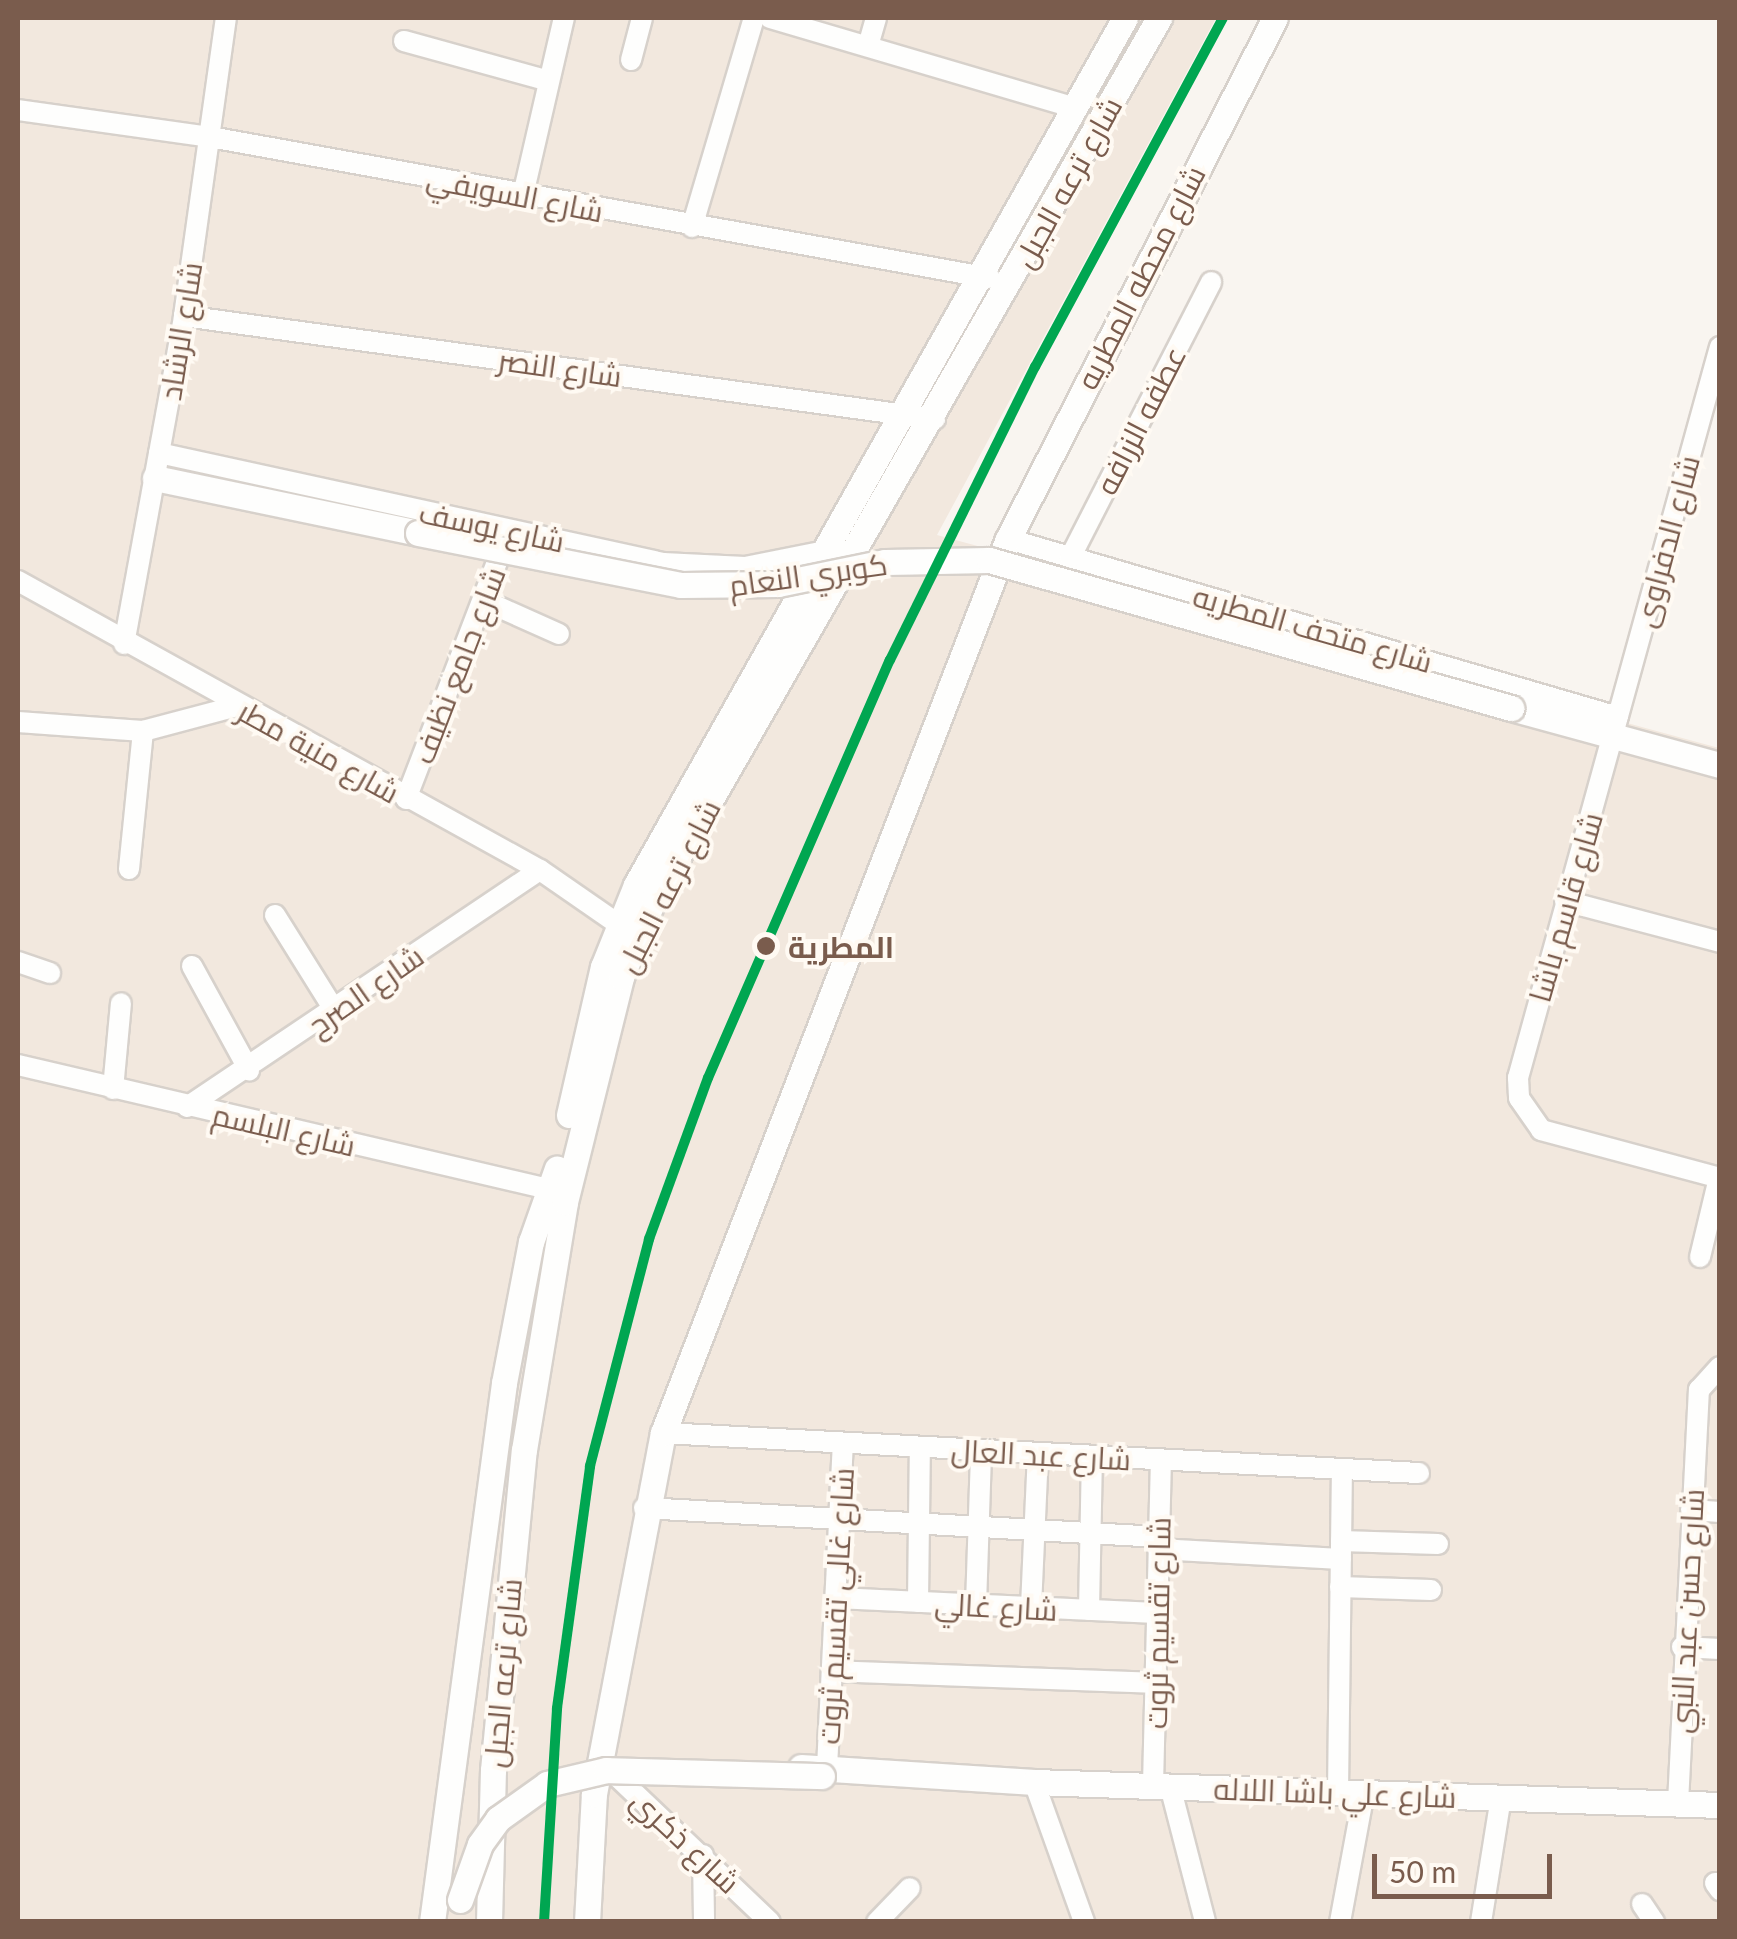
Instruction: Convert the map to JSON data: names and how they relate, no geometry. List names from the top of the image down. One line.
{"streets":{"street":["شارع ترعه الجبل","شارع السويفي","شارع محطه المطريه","شارع الرشاد","شارع النصر","عطفه الزرافه","شارع يوسف","شارع الدفراوى","كوبري النعام","شارع متحف المطريه","شارع جامع نظيف","شارع منية مطر","شارع قاسم باشا","شارع الصرح","شارع البلسم","شارع عبد العال","شارع غالي تقسيم ثروت","شارع غالي","شارع حسن عبد النبي","شارع تقسيم ثروت","شارع علي باشا اللاله","شارع ذكري"]},"crossings":[["شارع ترعه الجبل","شارع السويفي"],["شارع ترعه الجبل","شارع النصر"],["شارع ترعه الجبل","شارع يوسف"],["شارع ترعه الجبل","شارع منية مطر"],["شارع ترعه الجبل","شارع البلسم"],["شارع السويفي","شارع الرشاد"],["شارع محطه المطريه","شارع متحف المطريه"],["شارع محطه المطريه","شارع عبد العال"],["شارع محطه المطريه","شارع علي باشا اللاله"],["شارع محطه المطريه","شارع ذكري"],["شارع الرشاد","شارع النصر"],["شارع الرشاد","شارع يوسف"],["شارع الرشاد","كوبري النعام"],["شارع الرشاد","شارع منية مطر"],["عطفه الزرافه","شارع متحف المطريه"],["شارع يوسف","شارع جامع نظيف"],["شارع الدفراوى","شارع متحف المطريه"],["شارع الدفراوى","شارع قاسم باشا"],["كوبري النعام","شارع متحف المطريه"],["شارع متحف المطريه","شارع قاسم باشا"],["شارع جامع نظيف","شارع منية مطر"],["شارع منية مطر","شارع الصرح"],["شارع الصرح","شارع البلسم"],["شارع عبد العال","شارع غالي تقسيم ثروت"],["شارع عبد العال","شارع تقسيم ثروت"],["شارع غالي تقسيم ثروت","شارع غالي"],["شارع غالي تقسيم ثروت","شارع علي باشا اللاله"],["شارع غالي","شارع تقسيم ثروت"],["شارع حسن عبد النبي","شارع علي باشا اللاله"],["شارع تقسيم ثروت","شارع علي باشا اللاله"],["شارع علي باشا اللاله","شارع ذكري"]],"places":["المطرية"],"scale_bar":"50 m"}
